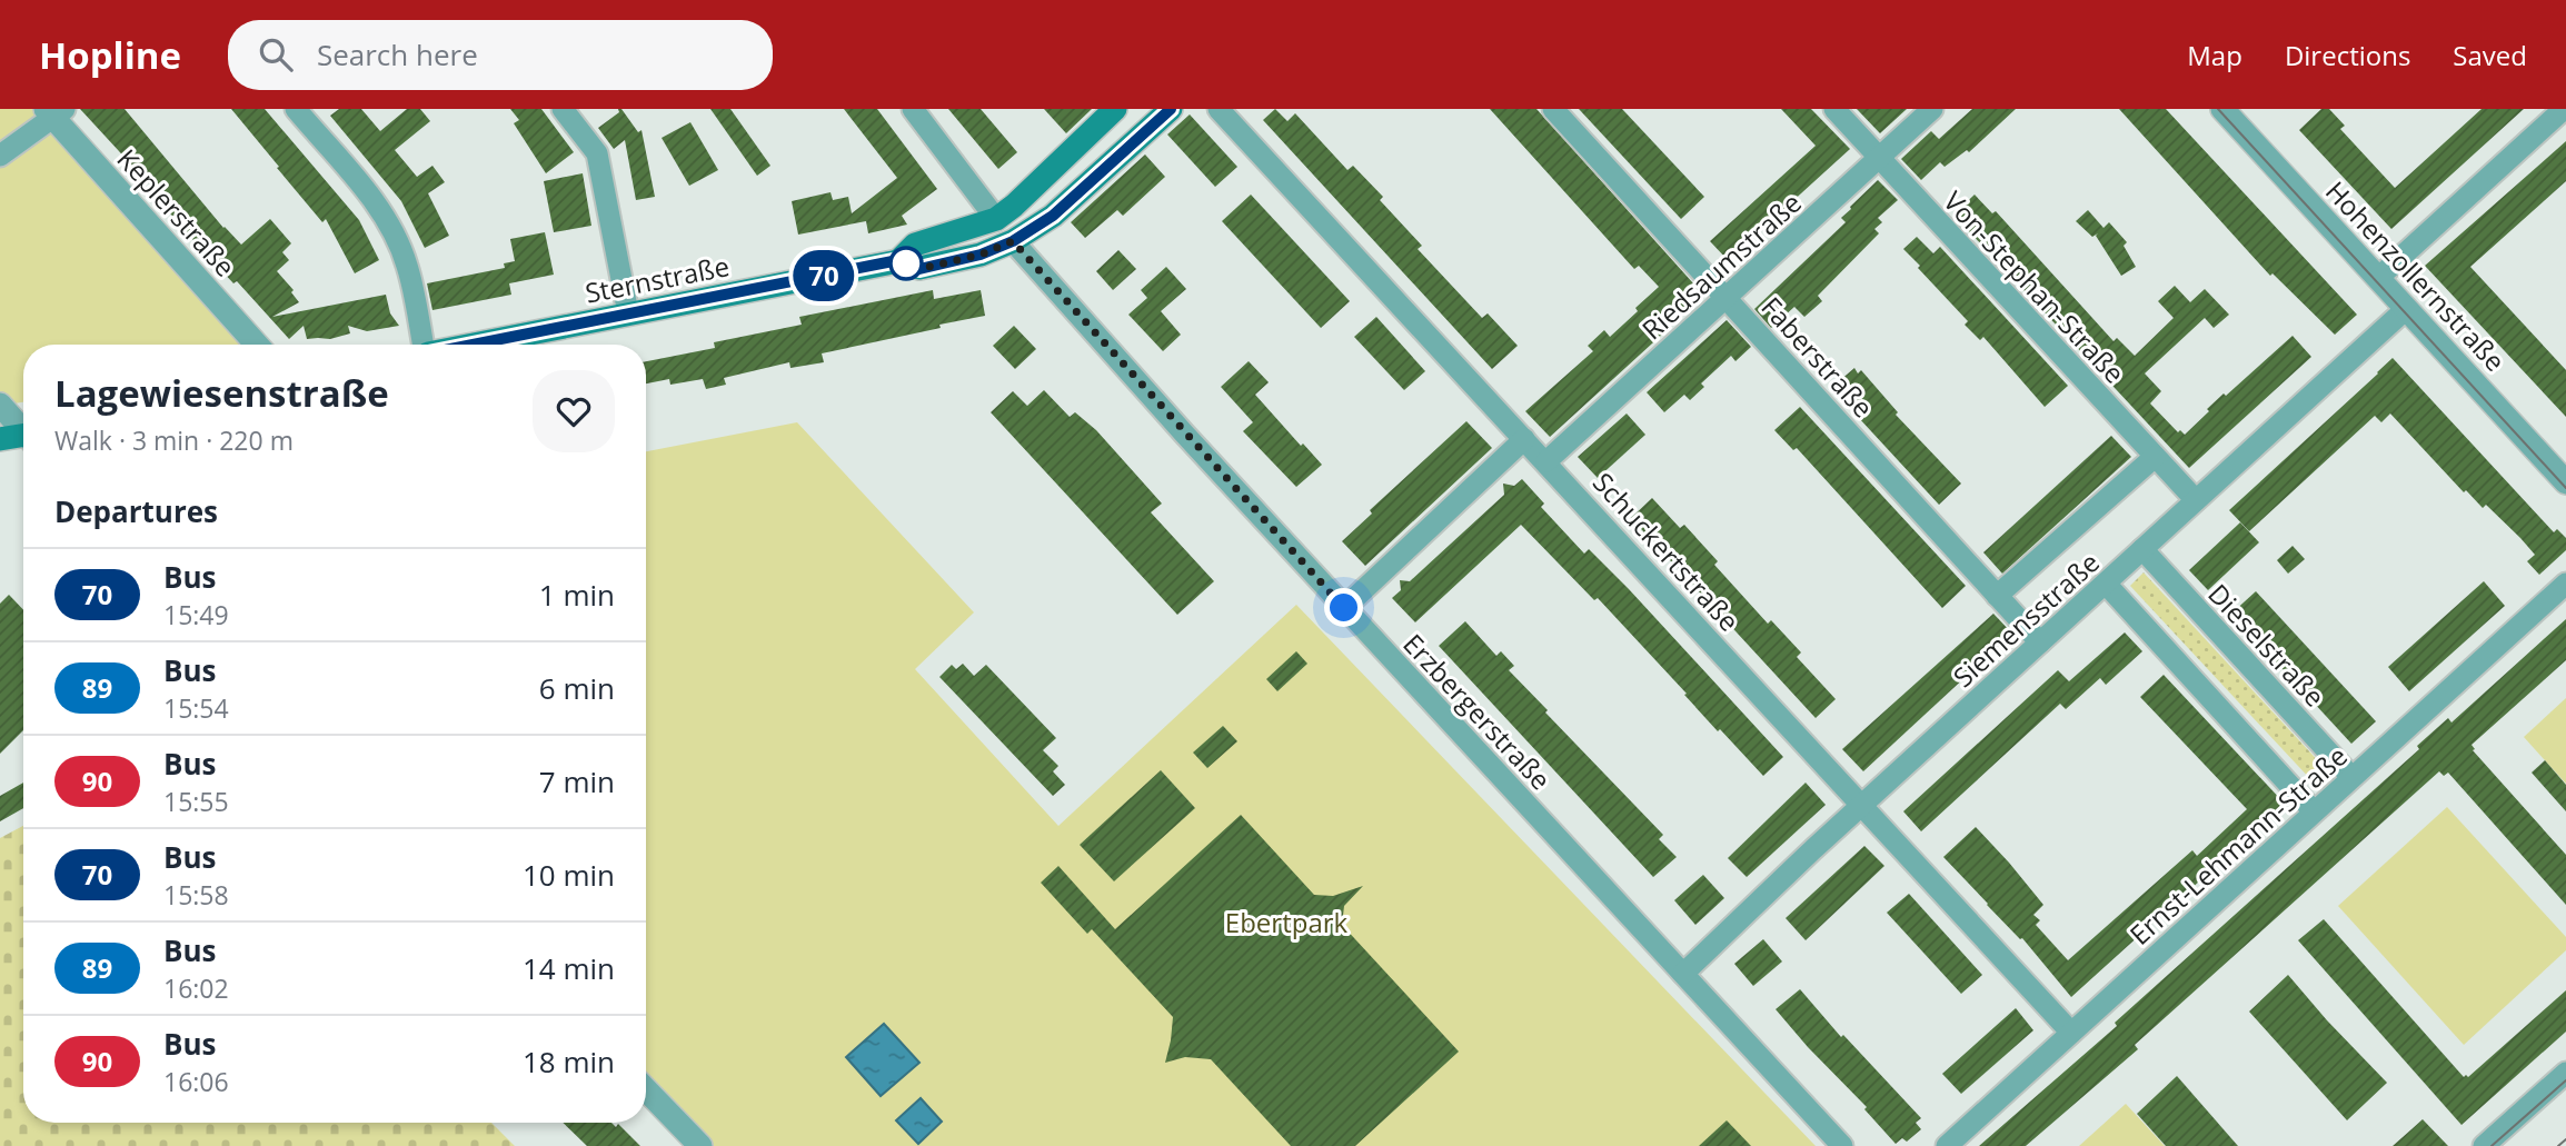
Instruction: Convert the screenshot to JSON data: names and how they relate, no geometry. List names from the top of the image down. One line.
{"streets":{"main road":["Sternstraße"],"street":["Keplerstraße","Riedsaumstraße","Hohenzollernstraße","Von-Stephan-Straße","Faberstraße","Schuckertstraße","Siemensstraße","Dieselstraße","Erzbergerstraße","Ernst-Lehmann-Straße"]},"crossings":[["Riedsaumstraße","Von-Stephan-Straße"],["Riedsaumstraße","Faberstraße"],["Riedsaumstraße","Schuckertstraße"],["Hohenzollernstraße","Siemensstraße"],["Sternstraße","Erzbergerstraße"],["Von-Stephan-Straße","Siemensstraße"],["Faberstraße","Siemensstraße"],["Schuckertstraße","Siemensstraße"],["Schuckertstraße","Ernst-Lehmann-Straße"],["Siemensstraße","Dieselstraße"],["Siemensstraße","Erzbergerstraße"],["Dieselstraße","Ernst-Lehmann-Straße"]],"parks":["Ebertpark"],"lines":["bus line 70"],"page":{"header":"Hopline","search":"Search here","nav":["Map","Directions","Saved"],"on_map":"70","heading":[["Lagewiesenstraße","Walk · 3 min · 220 m"],"Departures"],"list":[{"mark":"70","name":"Bus","note":"15:49","value":"1 min"},{"mark":"89","name":"Bus","note":"15:54","value":"6 min"},{"mark":"90","name":"Bus","note":"15:55","value":"7 min"},{"mark":"70","name":"Bus","note":"15:58","value":"10 min"},{"mark":"89","name":"Bus","note":"16:02","value":"14 min"},{"mark":"90","name":"Bus","note":"16:06","value":"18 min"}]}}
